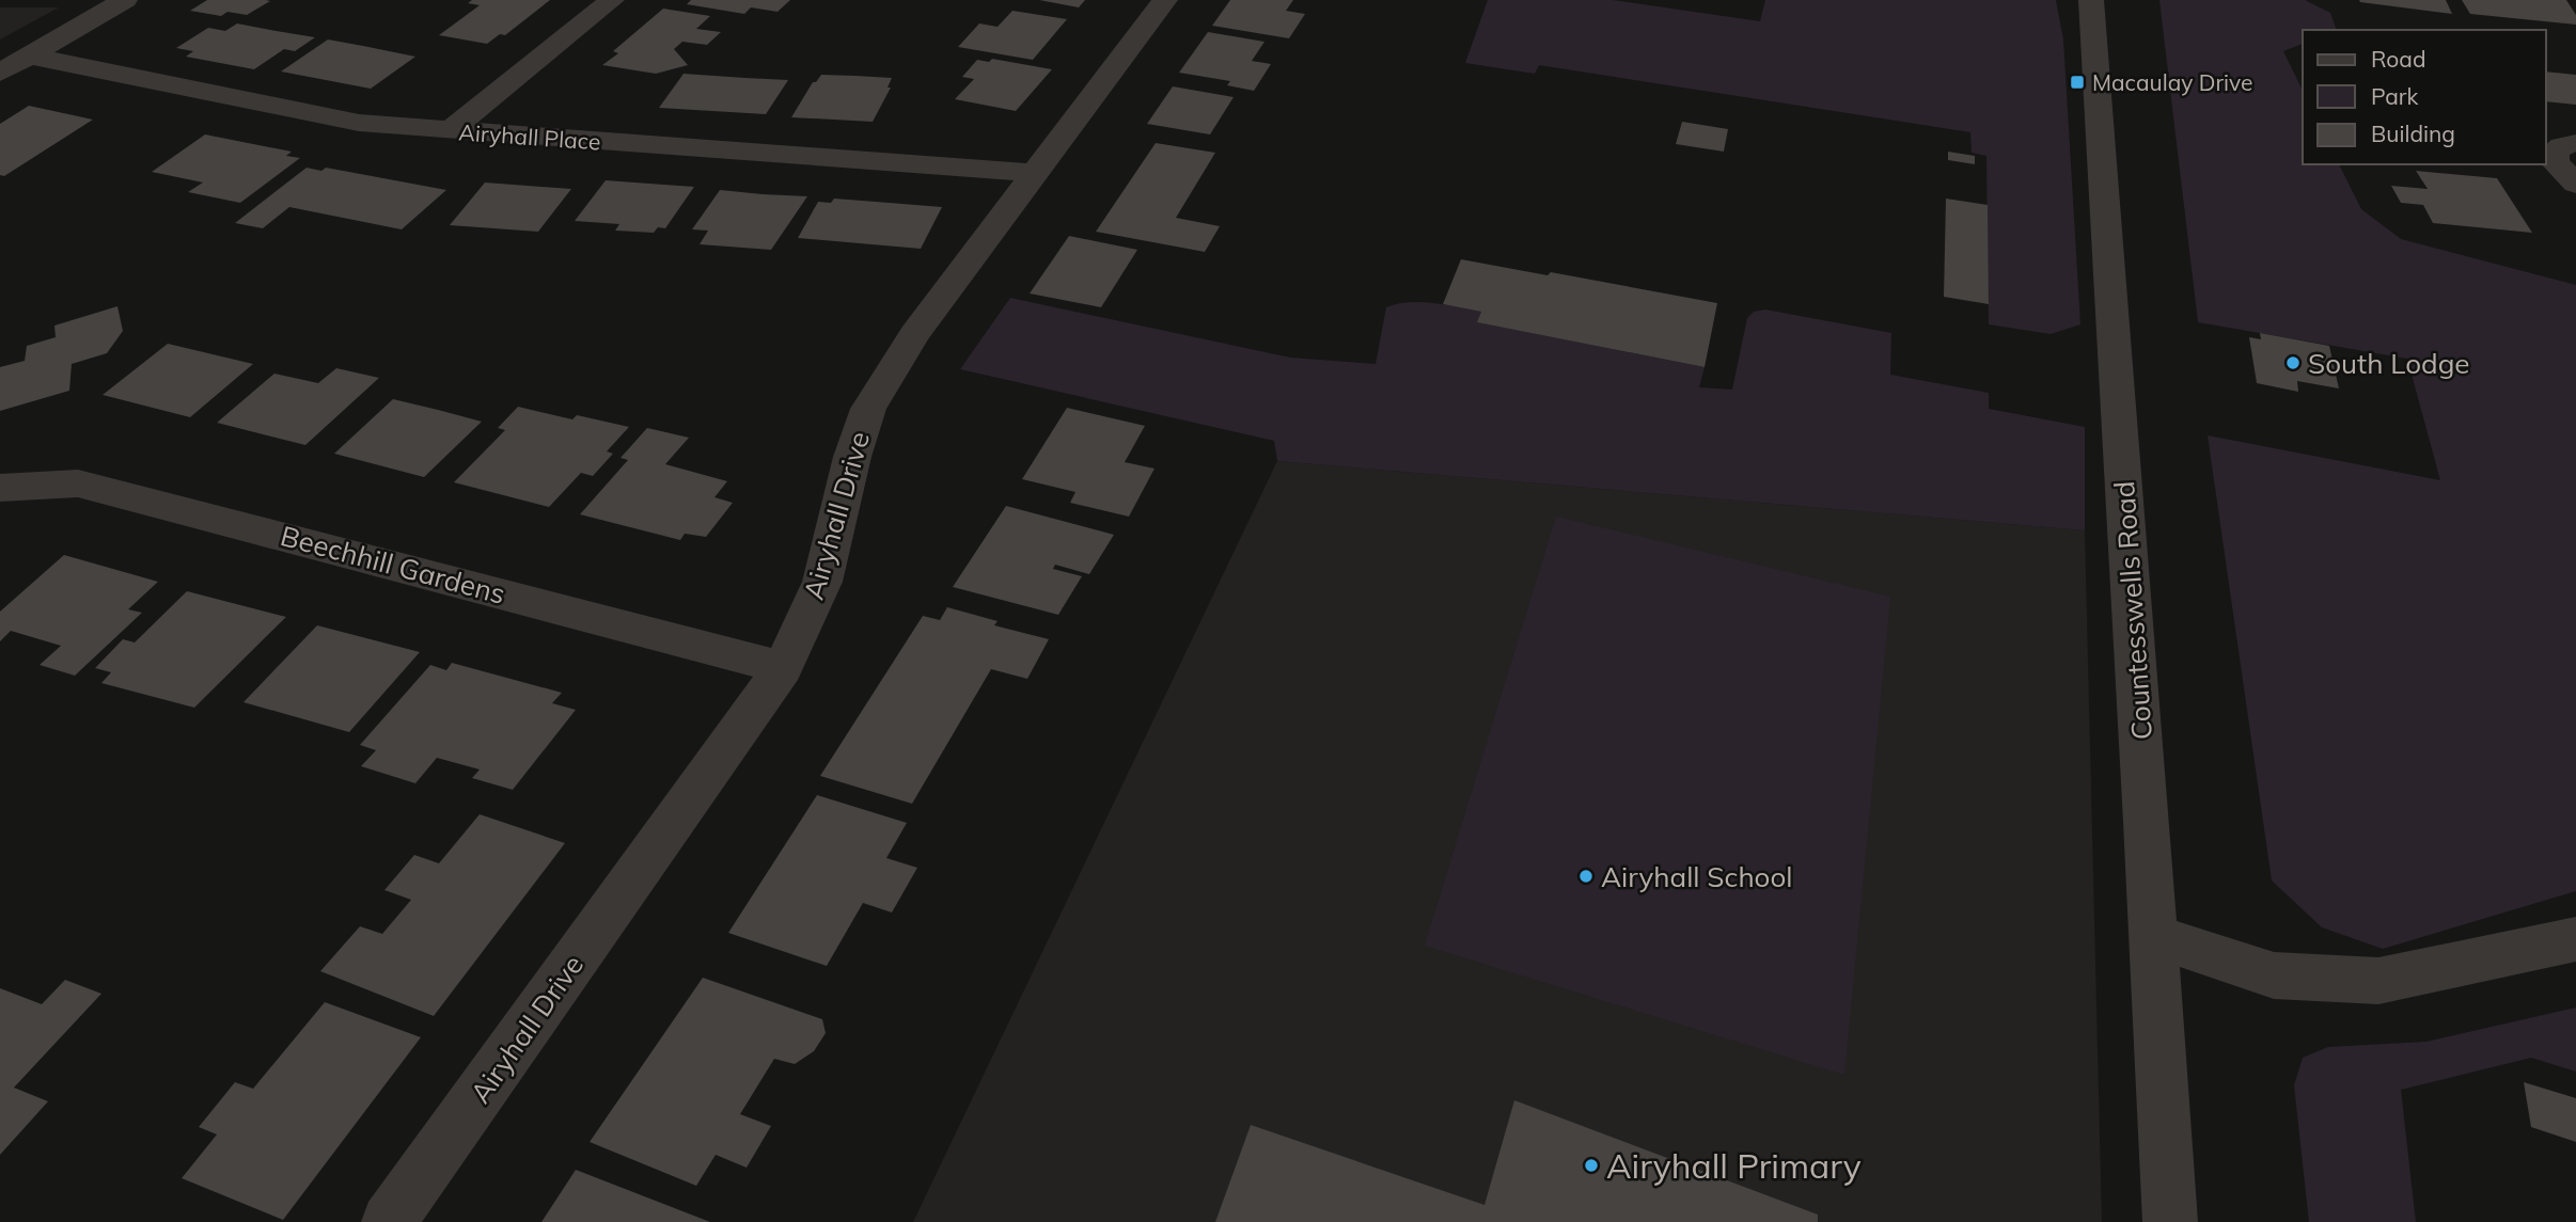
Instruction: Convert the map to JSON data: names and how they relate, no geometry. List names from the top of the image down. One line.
{"streets":{"street":["Airyhall Place","Airyhall Drive","Beechhill Gardens","Countesswells Road"]},"crossings":[["Airyhall Place","Airyhall Drive"],["Airyhall Drive","Beechhill Gardens"]],"places":{"transit":["Macaulay Drive"],"other":["South Lodge","Airyhall School","Airyhall Primary"]},"legend":["Road","Park","Building"]}
